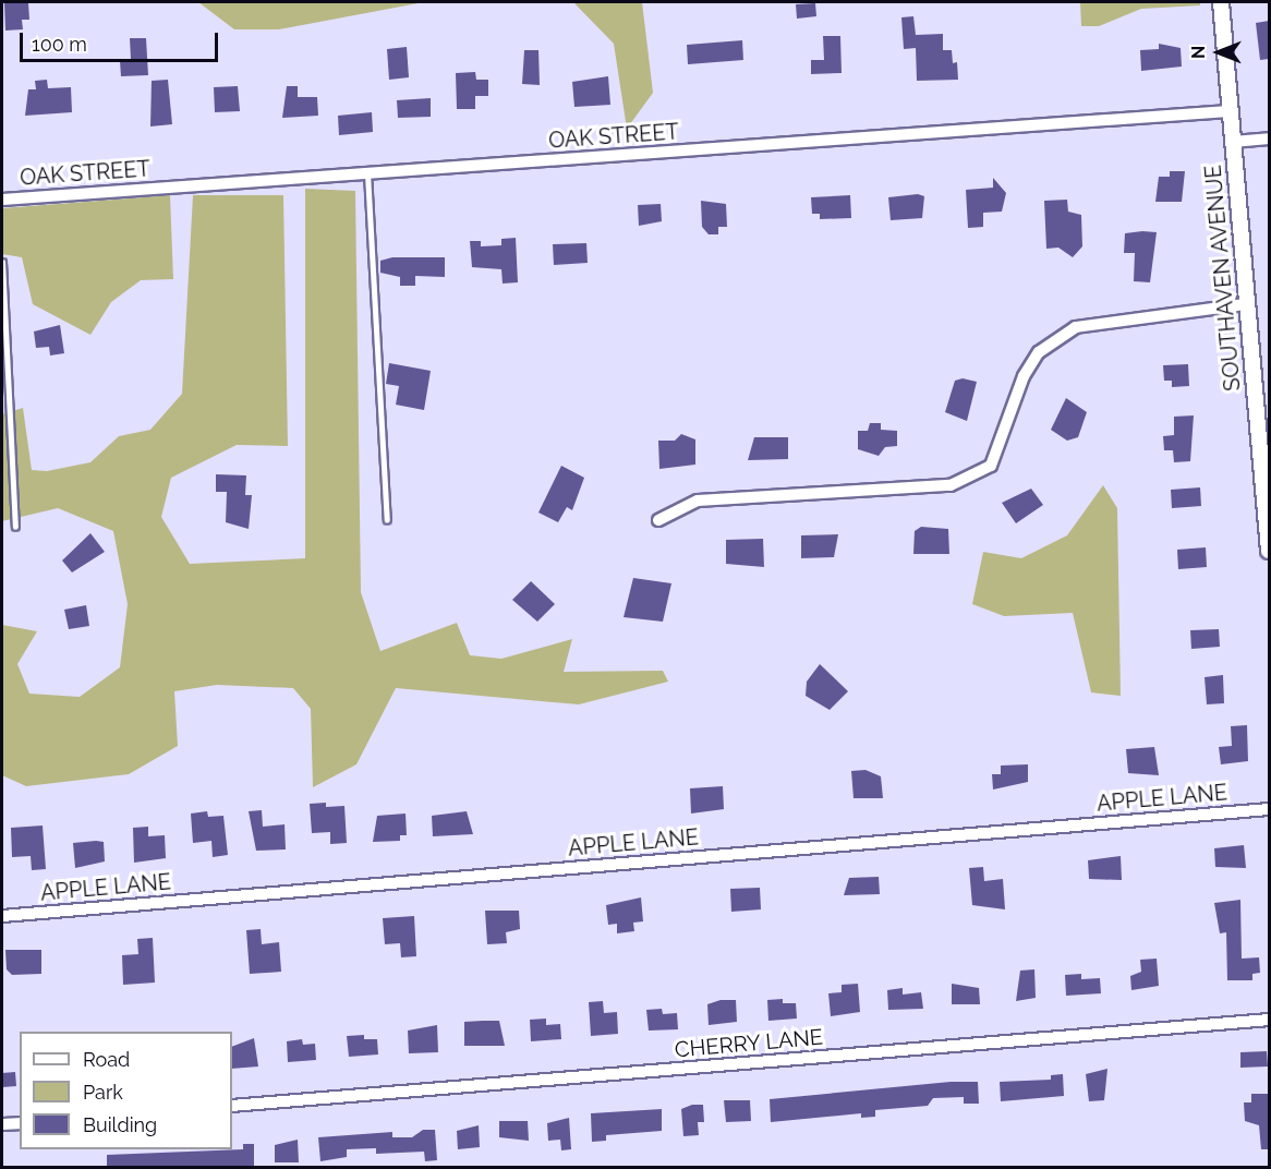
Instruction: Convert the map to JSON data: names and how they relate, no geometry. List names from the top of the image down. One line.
{"streets":{"street":["OAK STREET","SOUTHAVEN AVENUE","APPLE LANE","CHERRY LANE"]},"crossings":[["OAK STREET","SOUTHAVEN AVENUE"]],"legend":["Road","Park","Building"],"scale_bar":"100 m","north":"left"}
